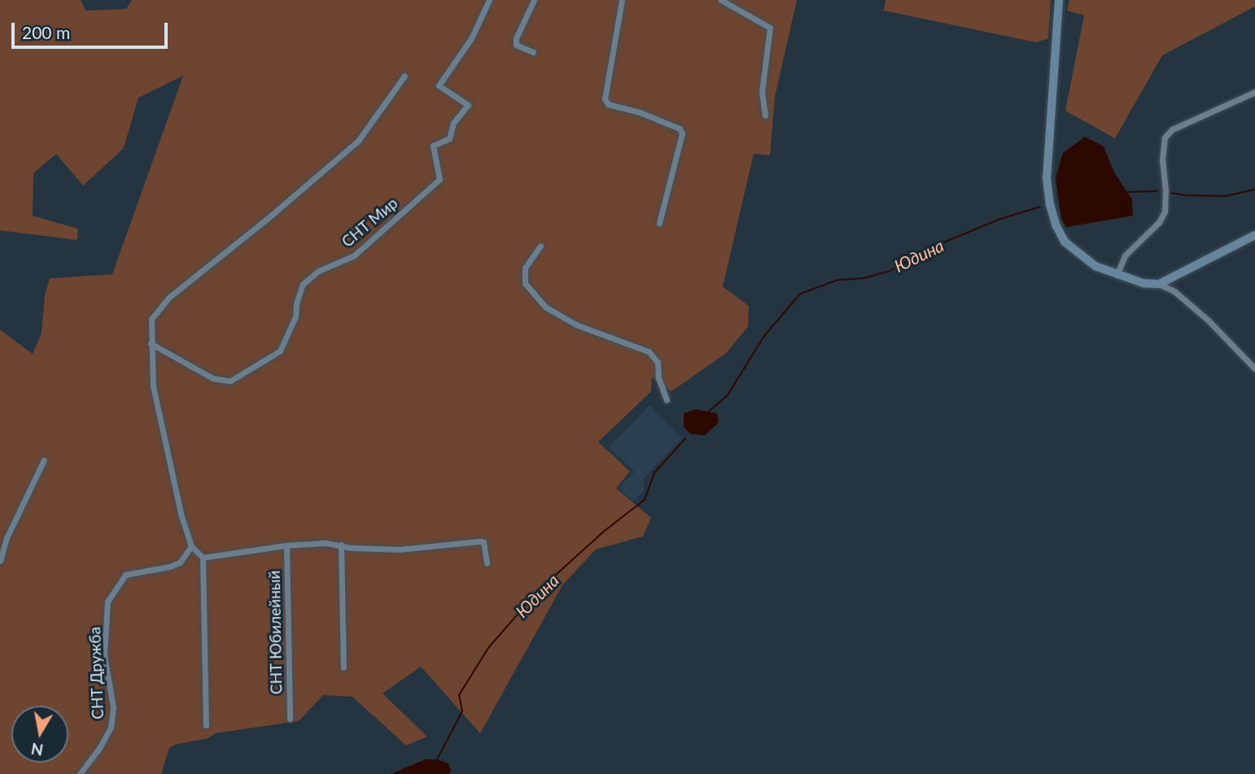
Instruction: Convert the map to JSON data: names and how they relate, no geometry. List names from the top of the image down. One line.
{"streets":{"street":["СНТ Мир","СНТ Юбилейный","СНТ Дружба"]},"water":["Юдина"],"scale_bar":"200 m","north":"bottom"}
